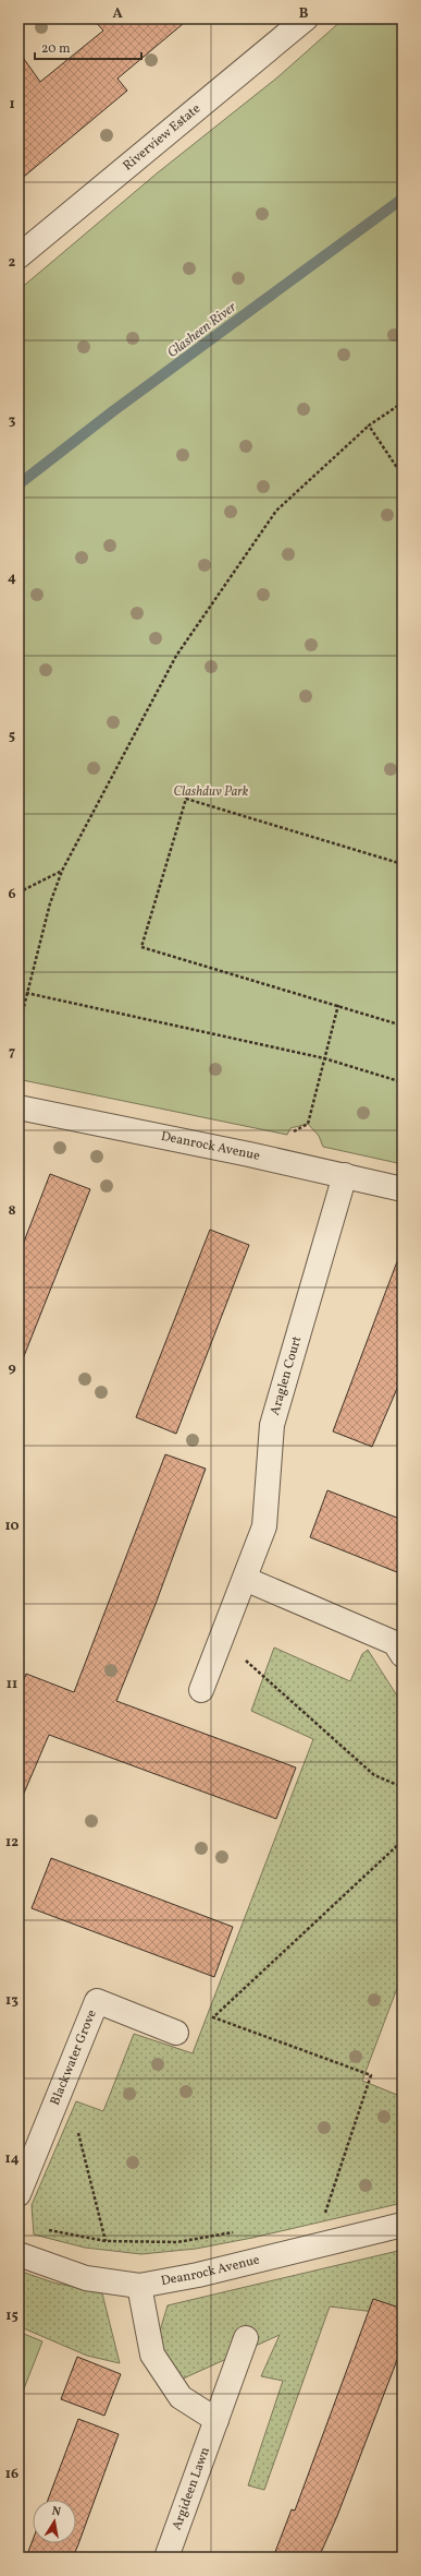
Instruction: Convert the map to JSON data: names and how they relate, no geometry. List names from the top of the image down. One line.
{"streets":{"street":["Riverview Estate","Deanrock Avenue","Araglen Court","Blackwater Grove","Argideen Lawn"]},"crossings":[["Deanrock Avenue","Araglen Court"]],"water":["Glasheen River"],"parks":["Clashduv Park"],"scale_bar":"20 m","north":"top","grid":{"columns":["A","B"],"rows":["1","2","3","4","5","6","7","8","9","10","11","12","13","14","15","16"]}}
